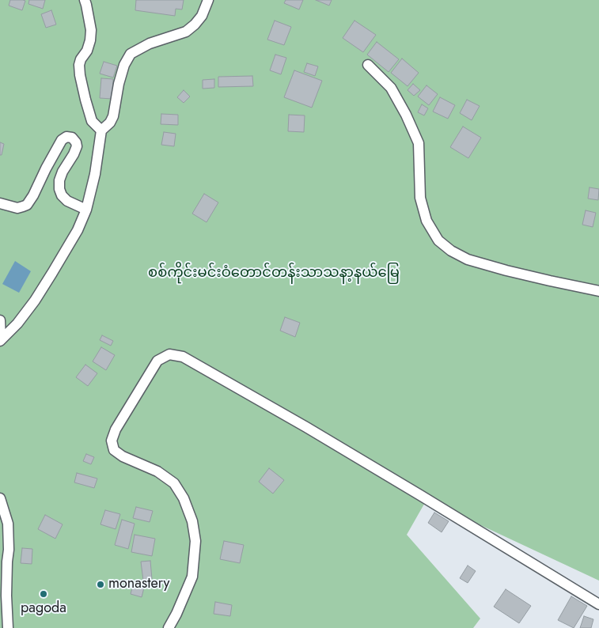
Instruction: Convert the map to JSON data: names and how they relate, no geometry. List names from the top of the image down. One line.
{"parks":["စစ်ကိုင်းမင်းဝံတောင်တန်းသာသနာ့နယ်မြေ"],"places":["monastery","pagoda"]}
